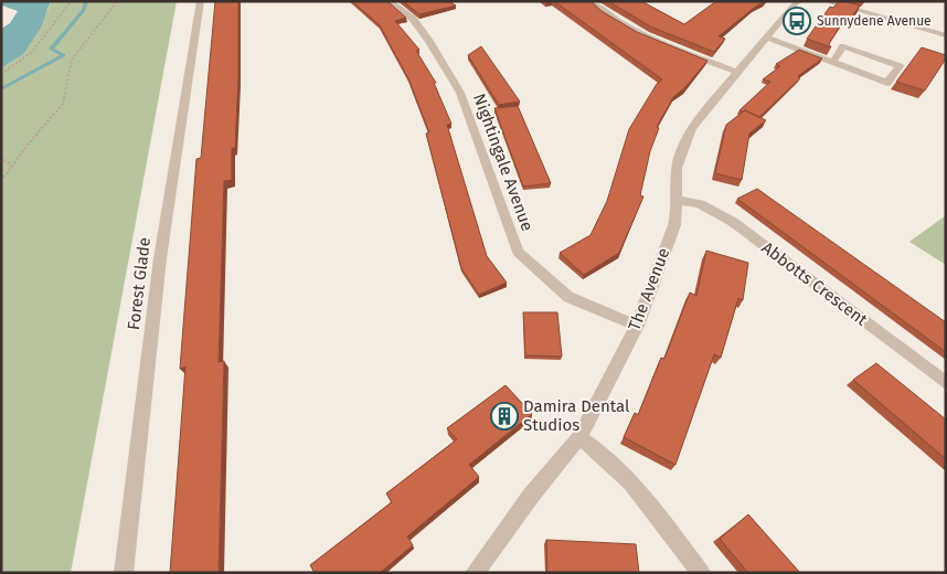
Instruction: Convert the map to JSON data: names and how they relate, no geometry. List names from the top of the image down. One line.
{"streets":{"street":["Nightingale Avenue","Forest Glade","Abbotts Crescent","The Avenue"]},"crossings":[["Nightingale Avenue","The Avenue"],["Abbotts Crescent","The Avenue"]],"places":{"bus stop":["Sunnydene Avenue"],"building":["Damira Dental Studios"]}}
